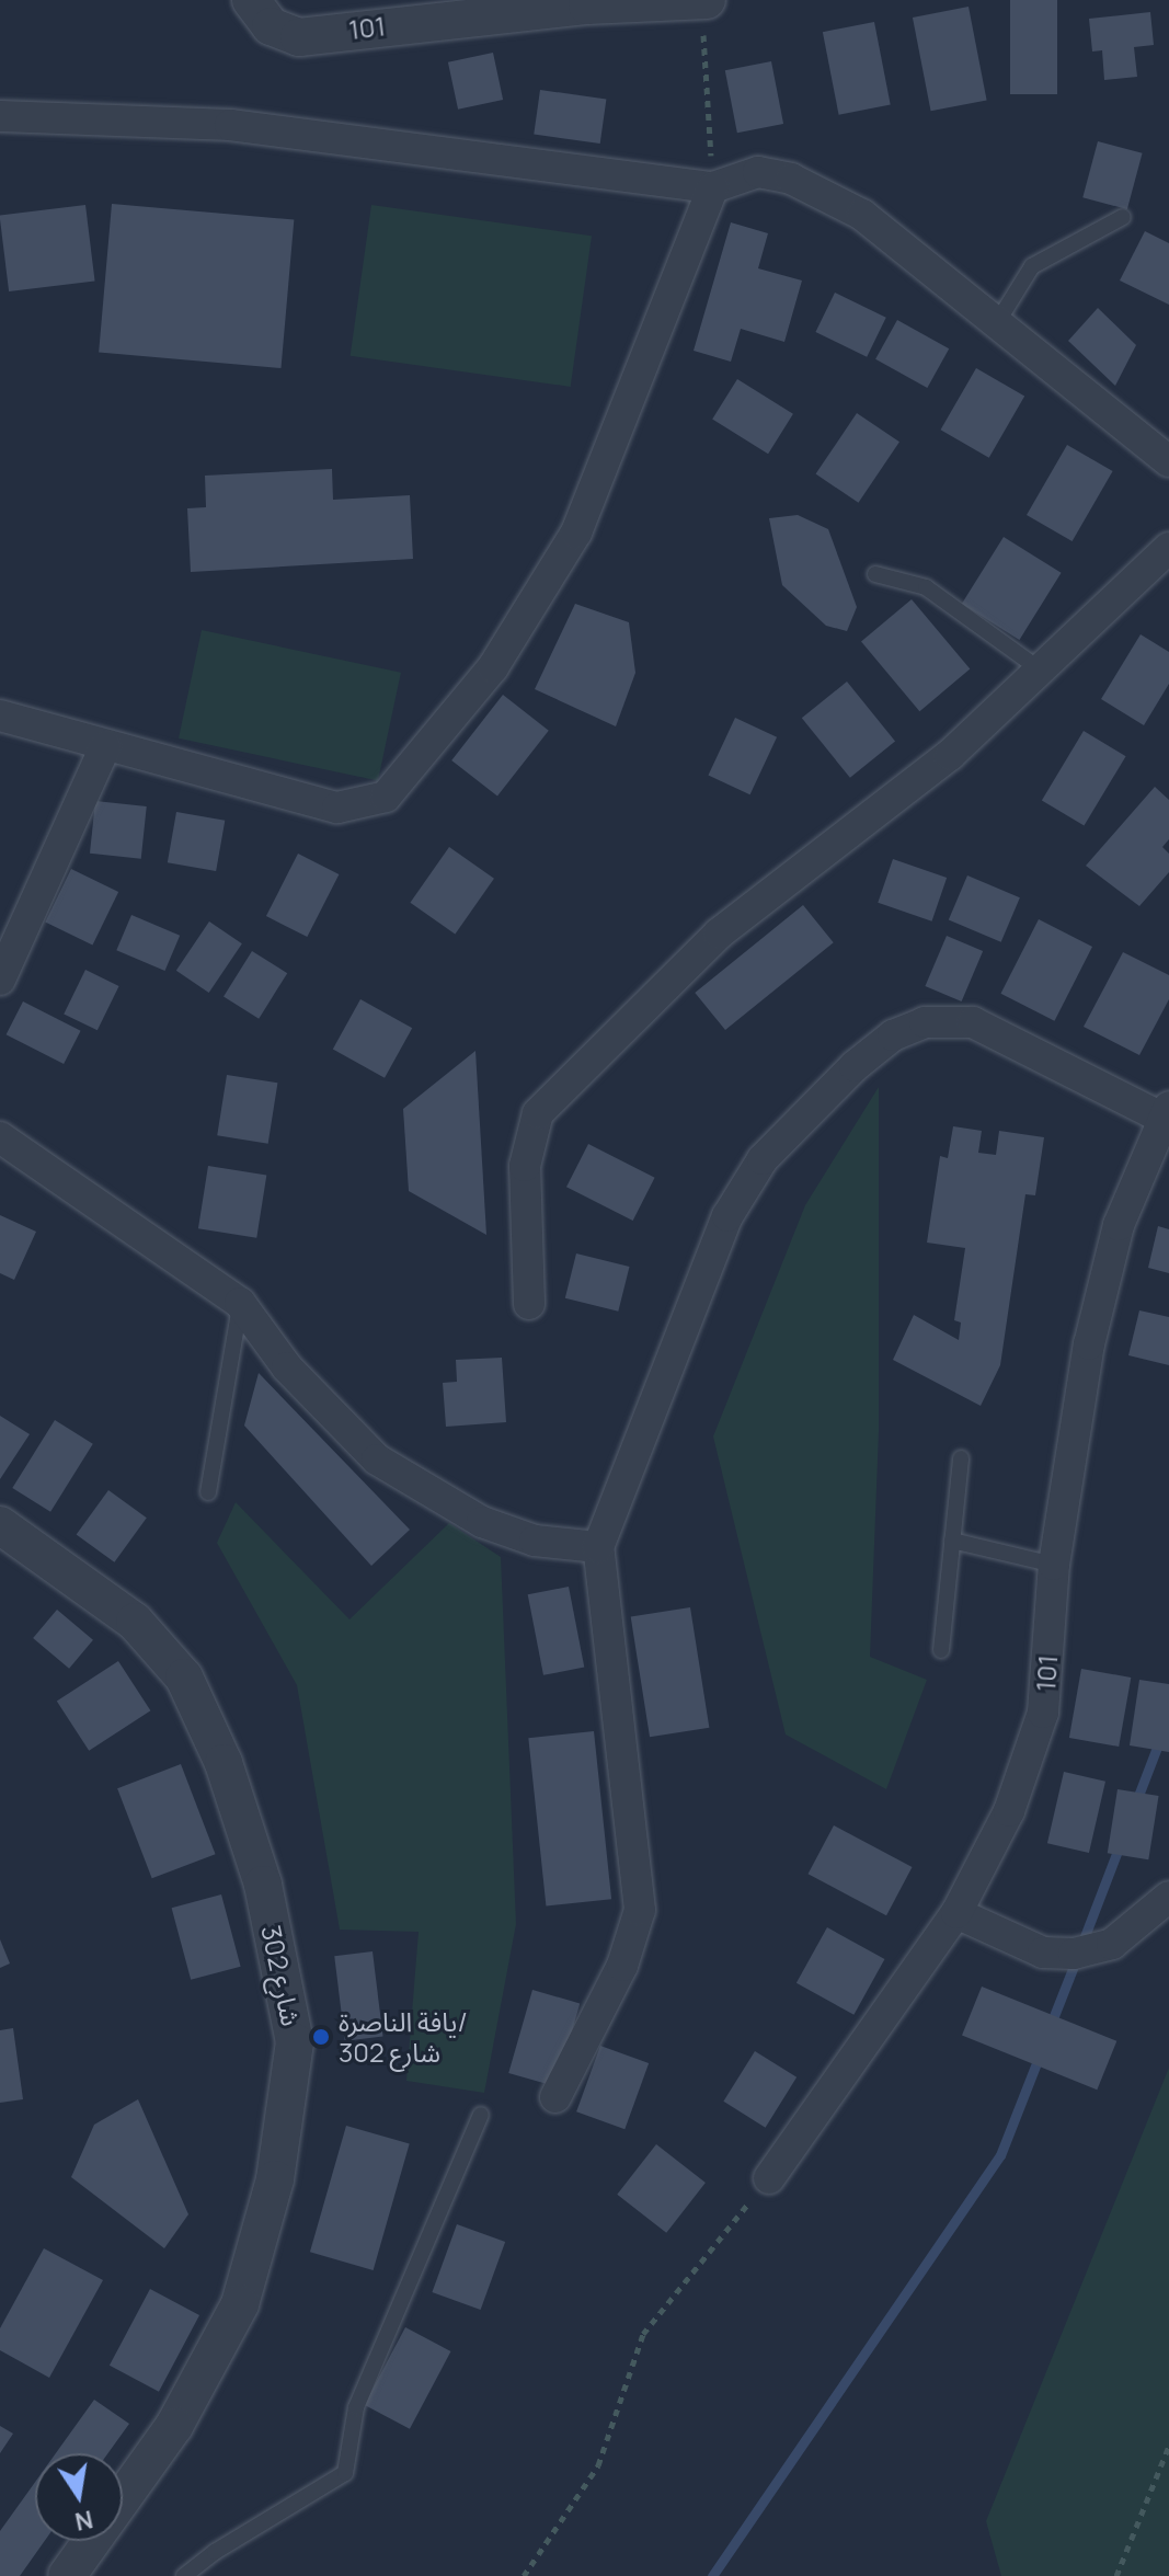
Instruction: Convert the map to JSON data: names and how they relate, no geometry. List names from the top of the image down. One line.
{"streets":{"street":["101","شارع 302"]},"places":["يافة الناصرة/ شارع 302"],"north":"bottom"}
